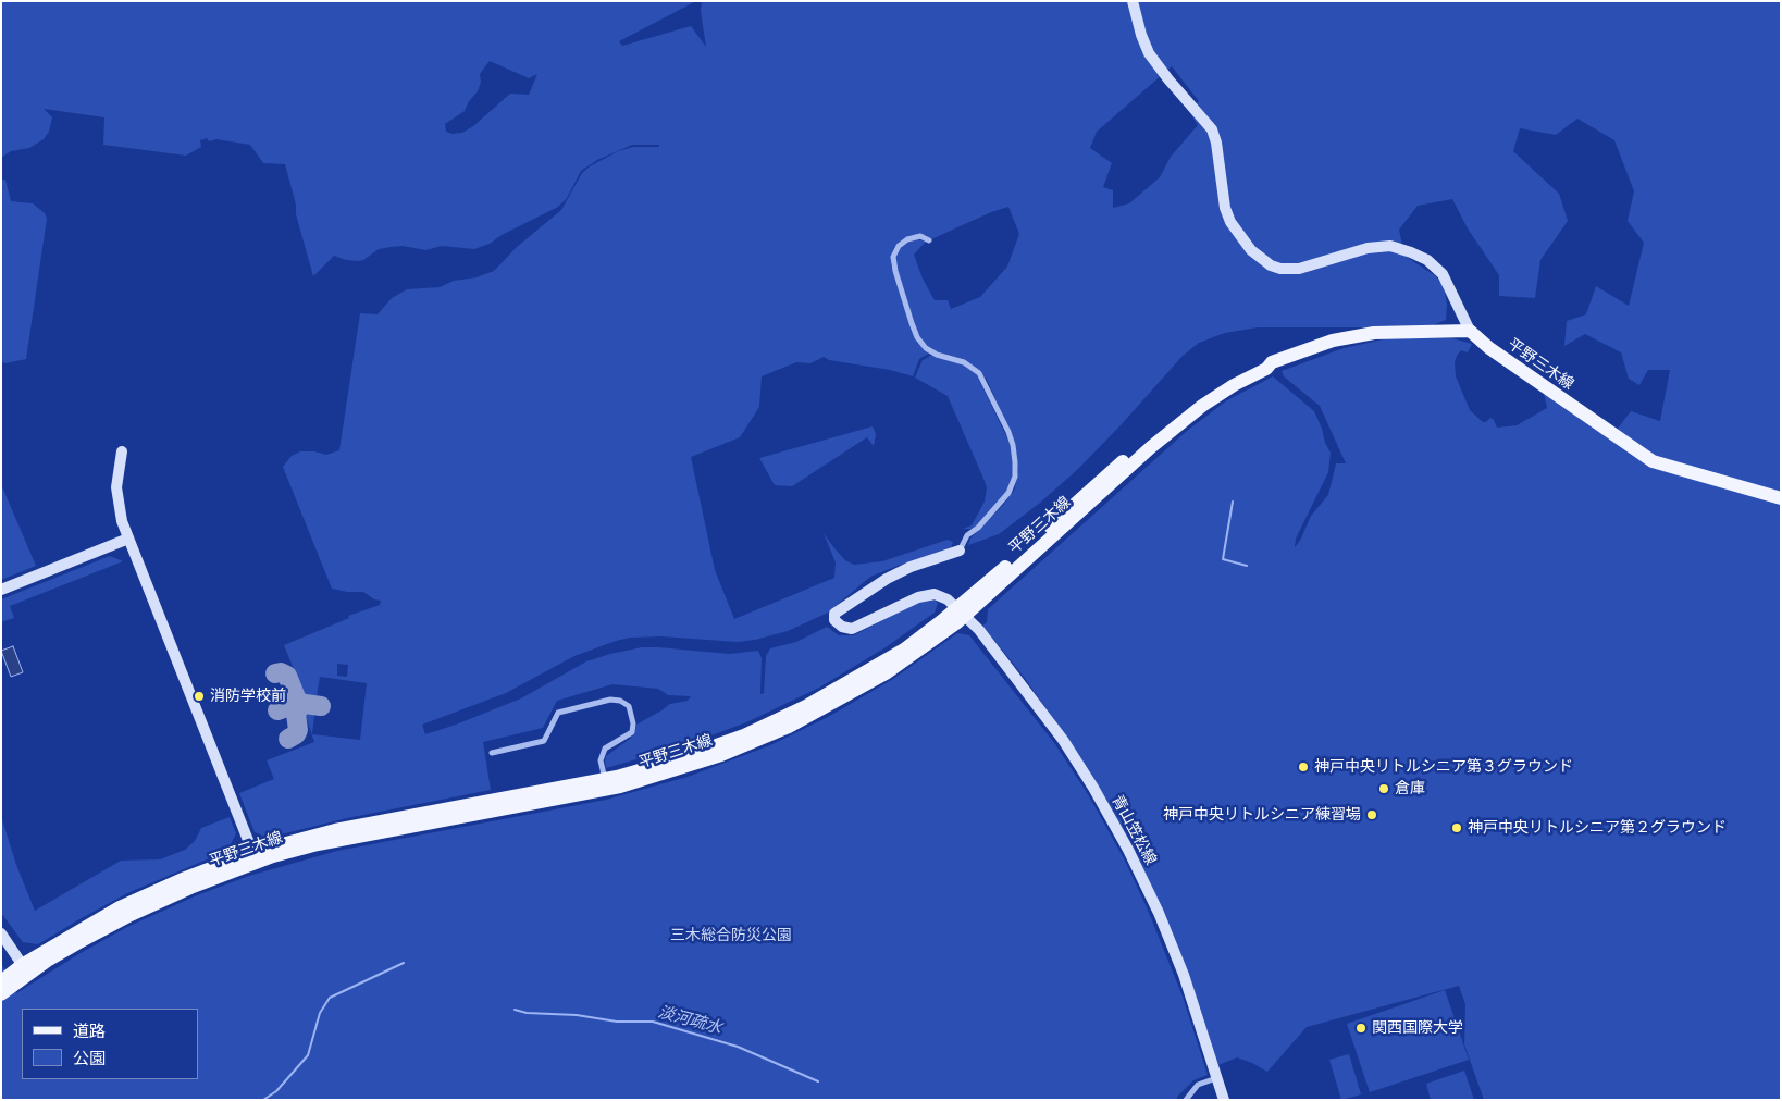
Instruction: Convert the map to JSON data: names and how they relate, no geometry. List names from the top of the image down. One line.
{"streets":{"main road":["平野三木線"],"street":["青山笠松線"]},"crossings":[["平野三木線","青山笠松線"]],"water":["淡河疏水"],"parks":["三木総合防災公園"],"places":["消防学校前","神戸中央リトルシニア第３グラウンド","倉庫","神戸中央リトルシニア練習場","神戸中央リトルシニア第２グラウンド","関西国際大学"],"legend":["道路","公園"]}
